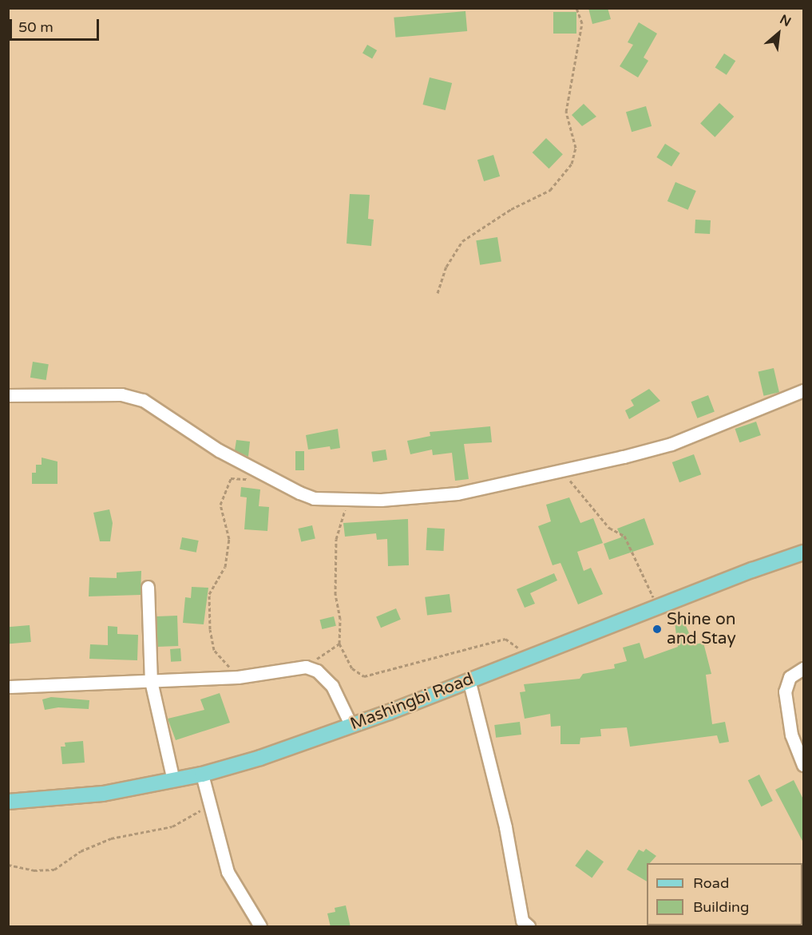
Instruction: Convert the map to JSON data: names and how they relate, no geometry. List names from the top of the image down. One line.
{"streets":{"main road":["Mashingbi Road"]},"places":["Shine on and Stay"],"legend":["Road","Building"],"scale_bar":"50 m","north":"top right"}
